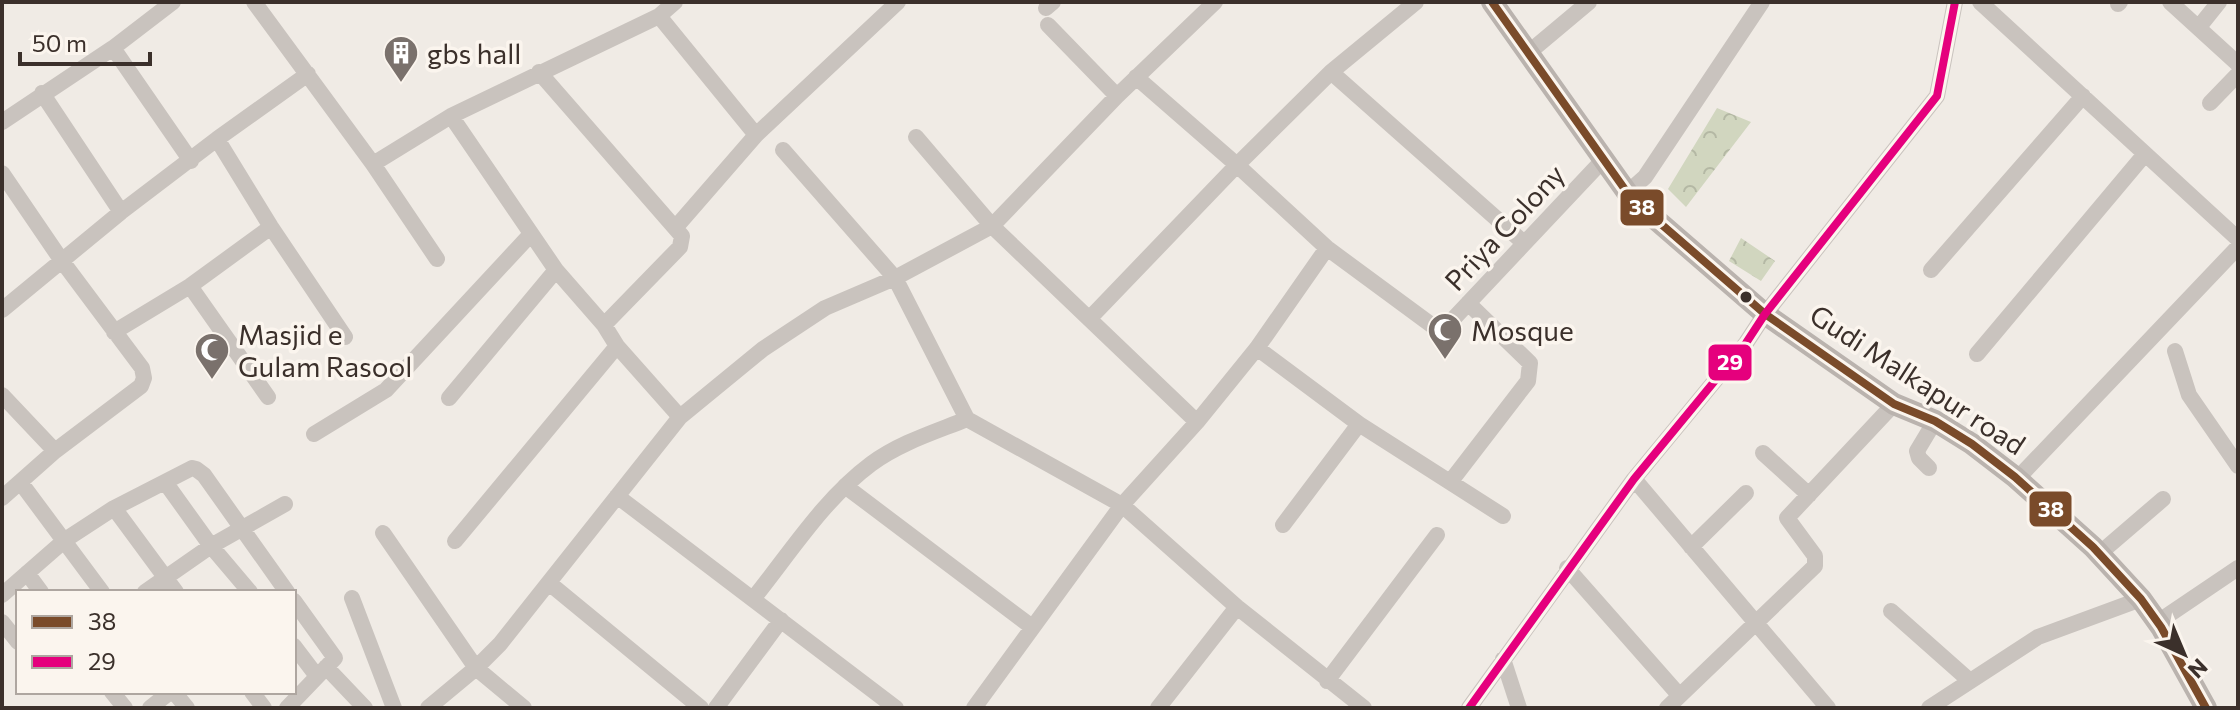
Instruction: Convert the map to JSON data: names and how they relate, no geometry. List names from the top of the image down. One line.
{"streets":{"street":["Priya Colony","Gudi Malkapur road"]},"crossings":[["Priya Colony","Gudi Malkapur road"]],"places":{"building":["gbs hall"],"mosque":["Mosque","Masjid e Gulam Rasool"]},"lines":["transit line 38","transit line 29"],"legend":["38","29"],"scale_bar":"50 m","north":"bottom right"}
